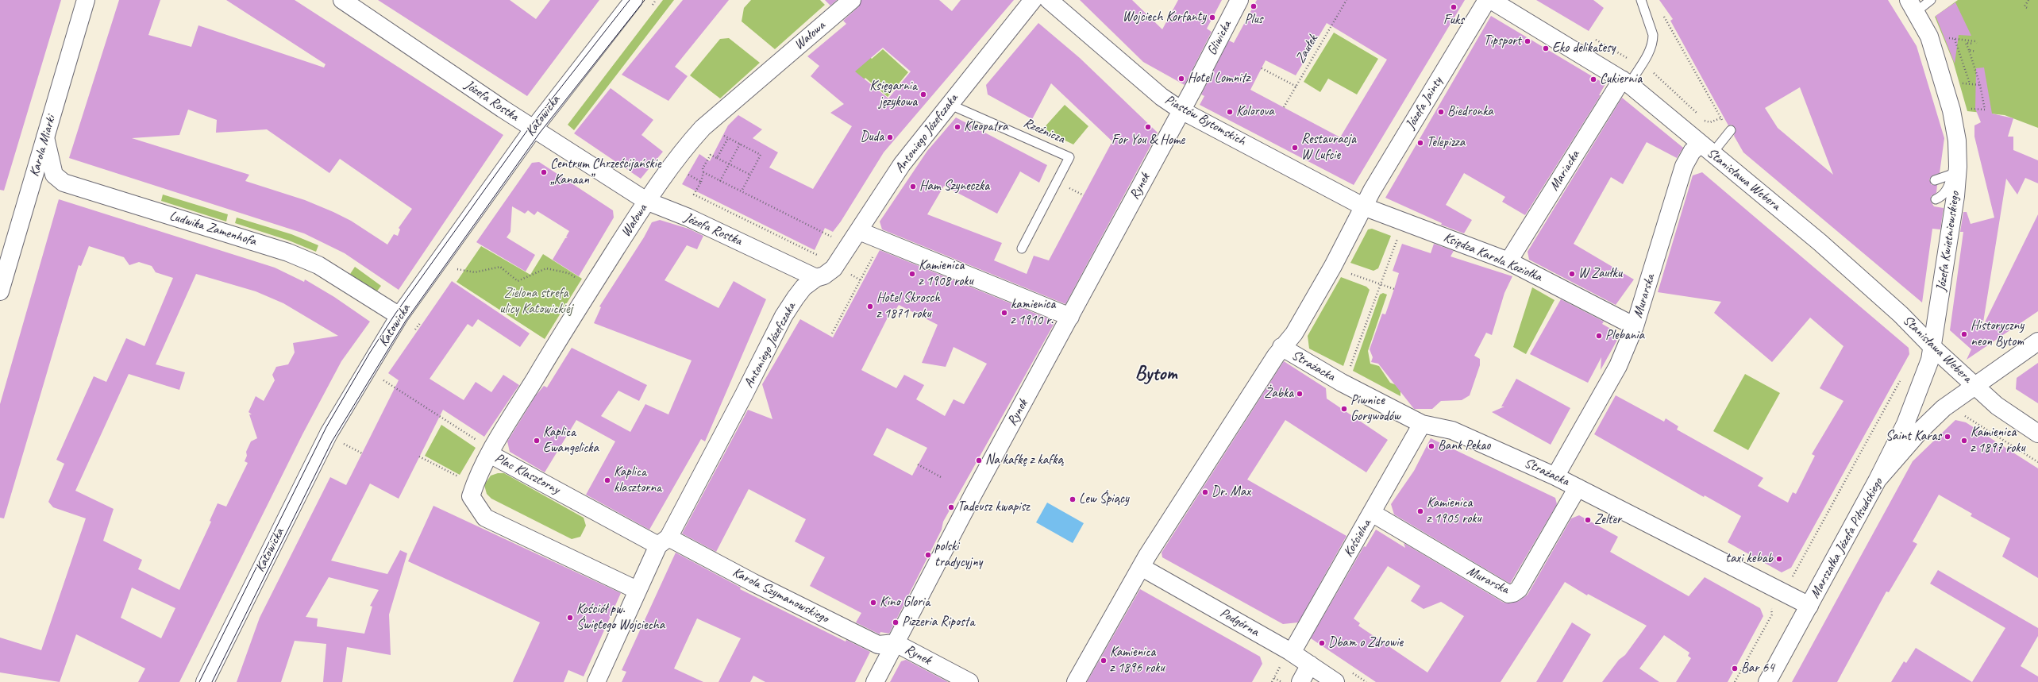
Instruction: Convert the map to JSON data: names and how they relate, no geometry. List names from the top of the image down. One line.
{"streets":{"street":["Wałowa","Gliwicka","Józefa Rostka","Józefa Jainty","Katowicka","Piastów Bytomskich","Antoniego Józefczaka","Karola Miarki","Mariacka","Stanisława Webera","Rynek","Ludwika Zamenhofa","Józefa Kwietniewskiego","Księdza Karola Koziołka","Murarska","Strażacka","Plac Klasztorny","Kościelna","Marszałka Józefa Piłsudskiego","Karola Szymanowskiego","Podgórna"],"lane":["Rzeźnicza"],"path":["Zaułek"]},"crossings":[["Wałowa","Józefa Rostka"],["Wałowa","Plac Klasztorny"],["Gliwicka","Piastów Bytomskich"],["Gliwicka","Rynek"],["Józefa Rostka","Katowicka"],["Józefa Rostka","Antoniego Józefczaka"],["Józefa Jainty","Piastów Bytomskich"],["Józefa Jainty","Księdza Karola Koziołka"],["Katowicka","Ludwika Zamenhofa"],["Piastów Bytomskich","Rynek"],["Piastów Bytomskich","Księdza Karola Koziołka"],["Rzeźnicza","Antoniego Józefczaka"],["Antoniego Józefczaka","Plac Klasztorny"],["Antoniego Józefczaka","Karola Szymanowskiego"],["Karola Miarki","Ludwika Zamenhofa"],["Mariacka","Stanisława Webera"],["Mariacka","Księdza Karola Koziołka"],["Stanisława Webera","Józefa Kwietniewskiego"],["Stanisława Webera","Murarska"],["Stanisława Webera","Marszałka Józefa Piłsudskiego"],["Rynek","Karola Szymanowskiego"],["Józefa Kwietniewskiego","Marszałka Józefa Piłsudskiego"],["Księdza Karola Koziołka","Murarska"],["Murarska","Strażacka"],["Murarska","Kościelna"],["Strażacka","Kościelna"],["Strażacka","Marszałka Józefa Piłsudskiego"],["Plac Klasztorny","Karola Szymanowskiego"],["Kościelna","Podgórna"]],"districts":["Bytom"],"parks":["Zielona strefa ulicy Katowickiej"],"places":["Plus","Fuks","Wojciech Korfanty","Tipsport","Eko delikatesy","Hotel Lomnitz","Cukiernia","Księgarnia językowa","Kolorova","Biedronka","Kleopatra","For You & Home","Duda","Telepizza","Restauracja W Lufcie","Centrum Chrześcijańskie „Kanaan”","Ham Szyneczka","Kamienica z 1908 roku","W Zaułku","Hotel Skrosch z 1871 roku","kamienica z 1910 r.","Historyczny neon Bytom","Plebania","Żabka","Piwnice Gorywodów","Saint Karas","Kaplica Ewangelicka","Kamienica z 1897 roku","Bank Pekao","Na kafkę z kafką","Kaplica klasztorna","Dr. Max","Lew Śpiący","Tadeusz kwapisz","Kamienica z 1905 roku","Zelter","polski tradycyjny","taxi kebab","Kino Gloria","Kościół pw. Świętego Wojciecha","Pizzeria Riposta","Dbam o Zdrowie","Kamienica z 1896 roku","Bar 64"]}
